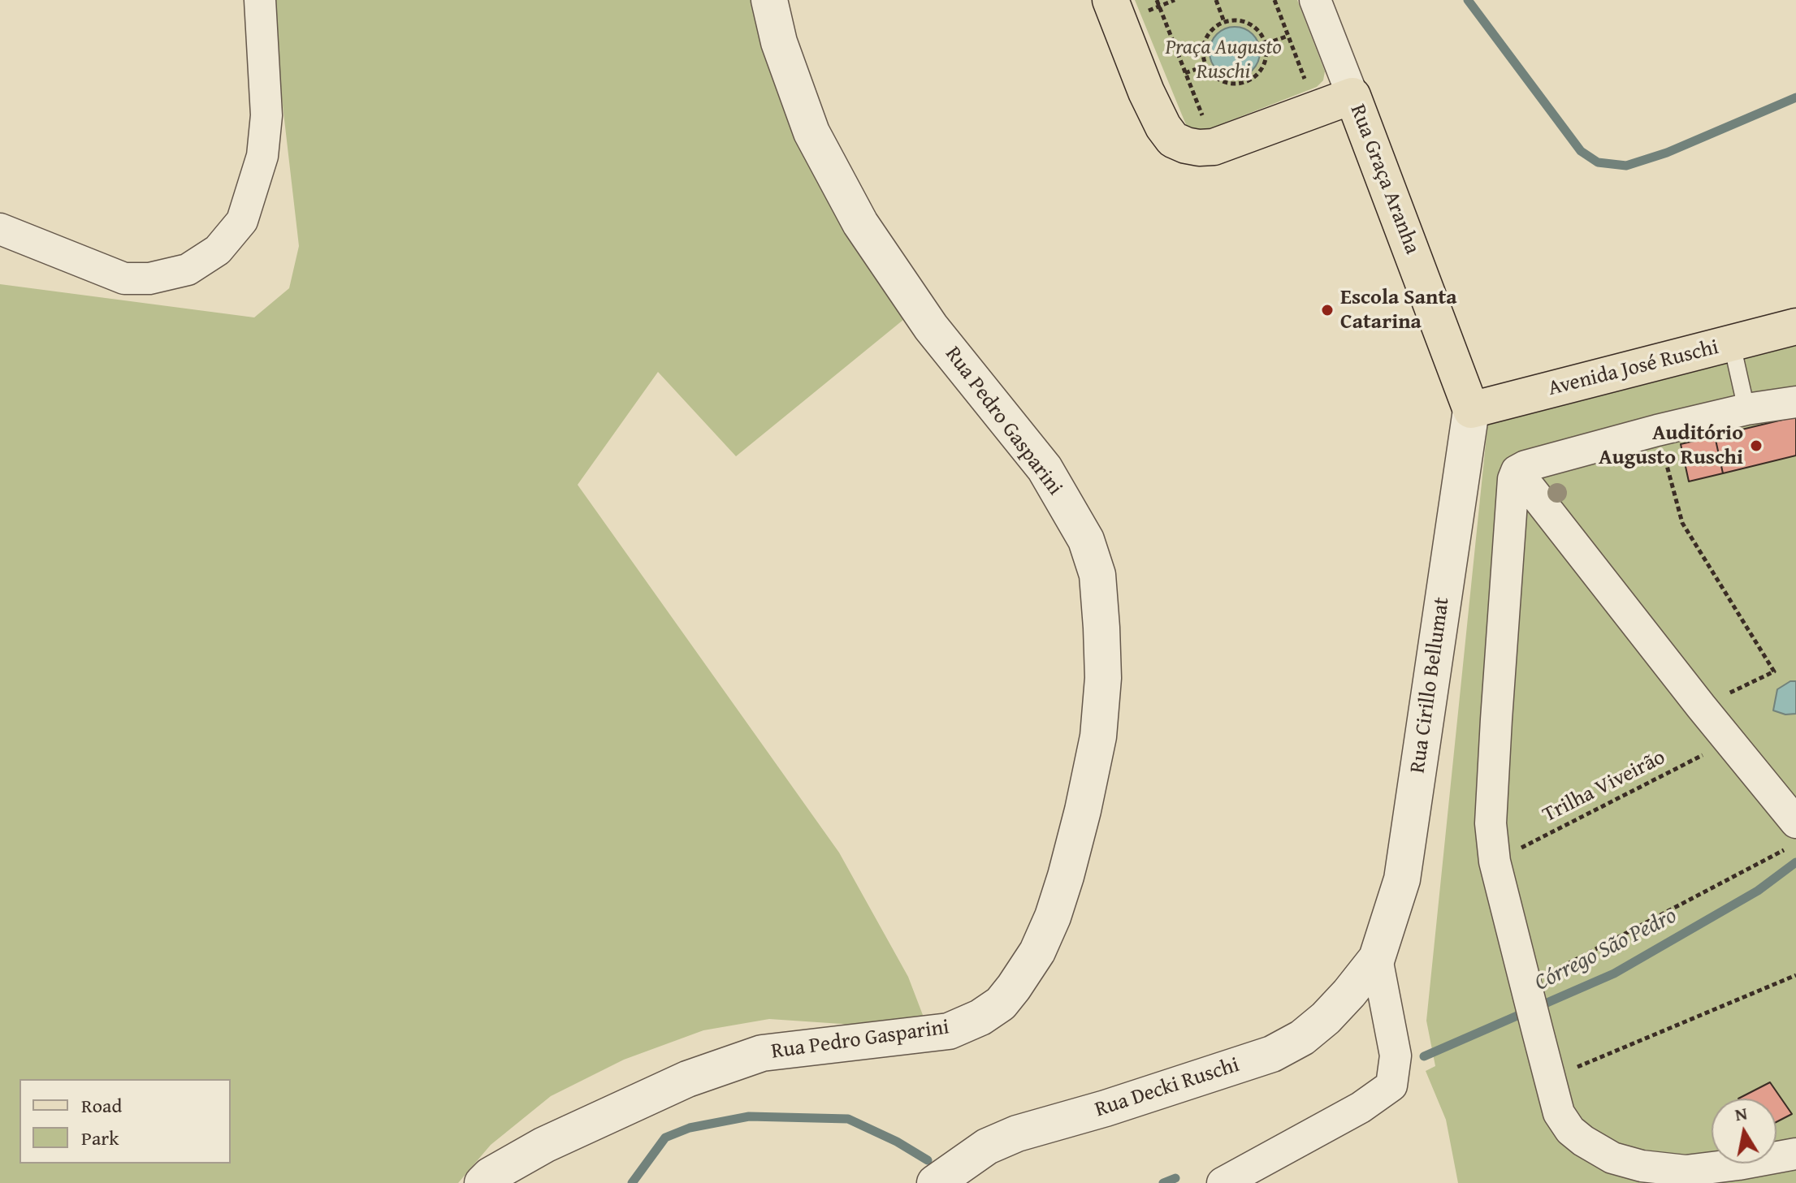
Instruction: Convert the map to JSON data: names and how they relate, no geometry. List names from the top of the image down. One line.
{"streets":{"main road":["Rua Graça Aranha","Avenida José Ruschi"],"street":["Rua Pedro Gasparini","Rua Cirillo Bellumat","Rua Decki Ruschi"],"path":["Trilha Viveirão"]},"crossings":[["Rua Graça Aranha","Avenida José Ruschi"],["Rua Graça Aranha","Rua Cirillo Bellumat"],["Avenida José Ruschi","Rua Cirillo Bellumat"],["Rua Cirillo Bellumat","Rua Decki Ruschi"]],"water":["Córrego São Pedro"],"parks":["Praça Augusto Ruschi"],"places":["Escola Santa Catarina","Auditório Augusto Ruschi"],"legend":["Road","Park"],"north":"top"}
